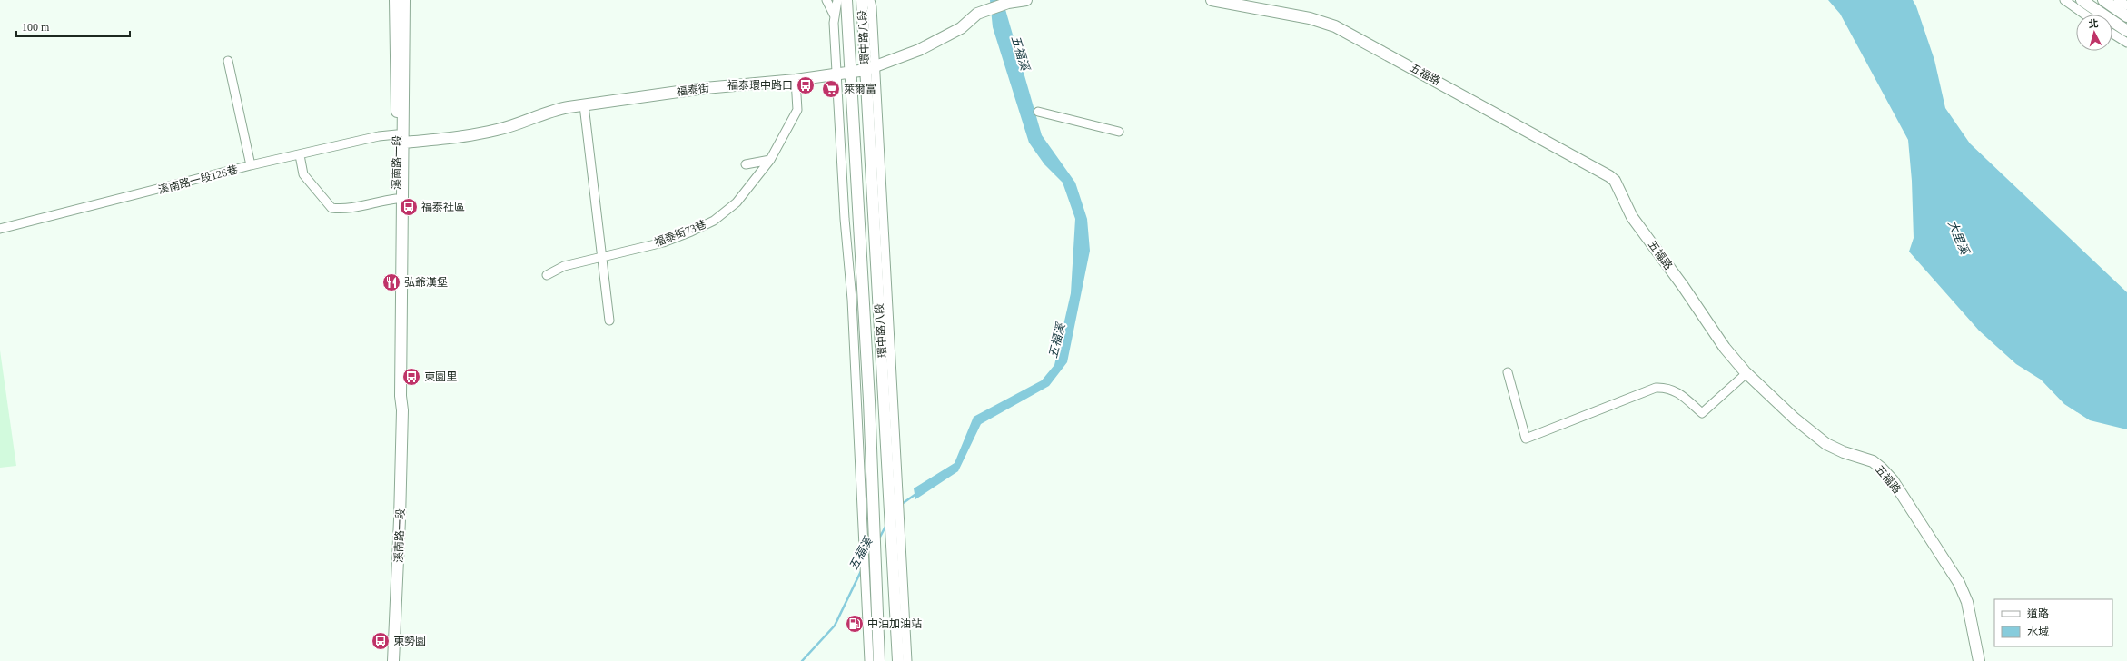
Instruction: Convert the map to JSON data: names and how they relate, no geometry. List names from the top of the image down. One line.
{"streets":{"street":["環中路八段","五福路","福泰街","溪南路一段","溪南路一段126巷","福泰街73巷"]},"crossings":[["環中路八段","福泰街"],["福泰街","溪南路一段"],["福泰街","溪南路一段126巷"],["福泰街","福泰街73巷"],["溪南路一段","溪南路一段126巷"]],"water":["五福溪","大里溪"],"places":{"bus stop":["福泰環中路口","福泰社區","東園里","東勢園"],"supermarket":["萊爾富"],"restaurant":["弘爺漢堡"],"fuel station":["中油加油站"]},"legend":["道路","水域"],"scale_bar":"100 m","north":"top"}
